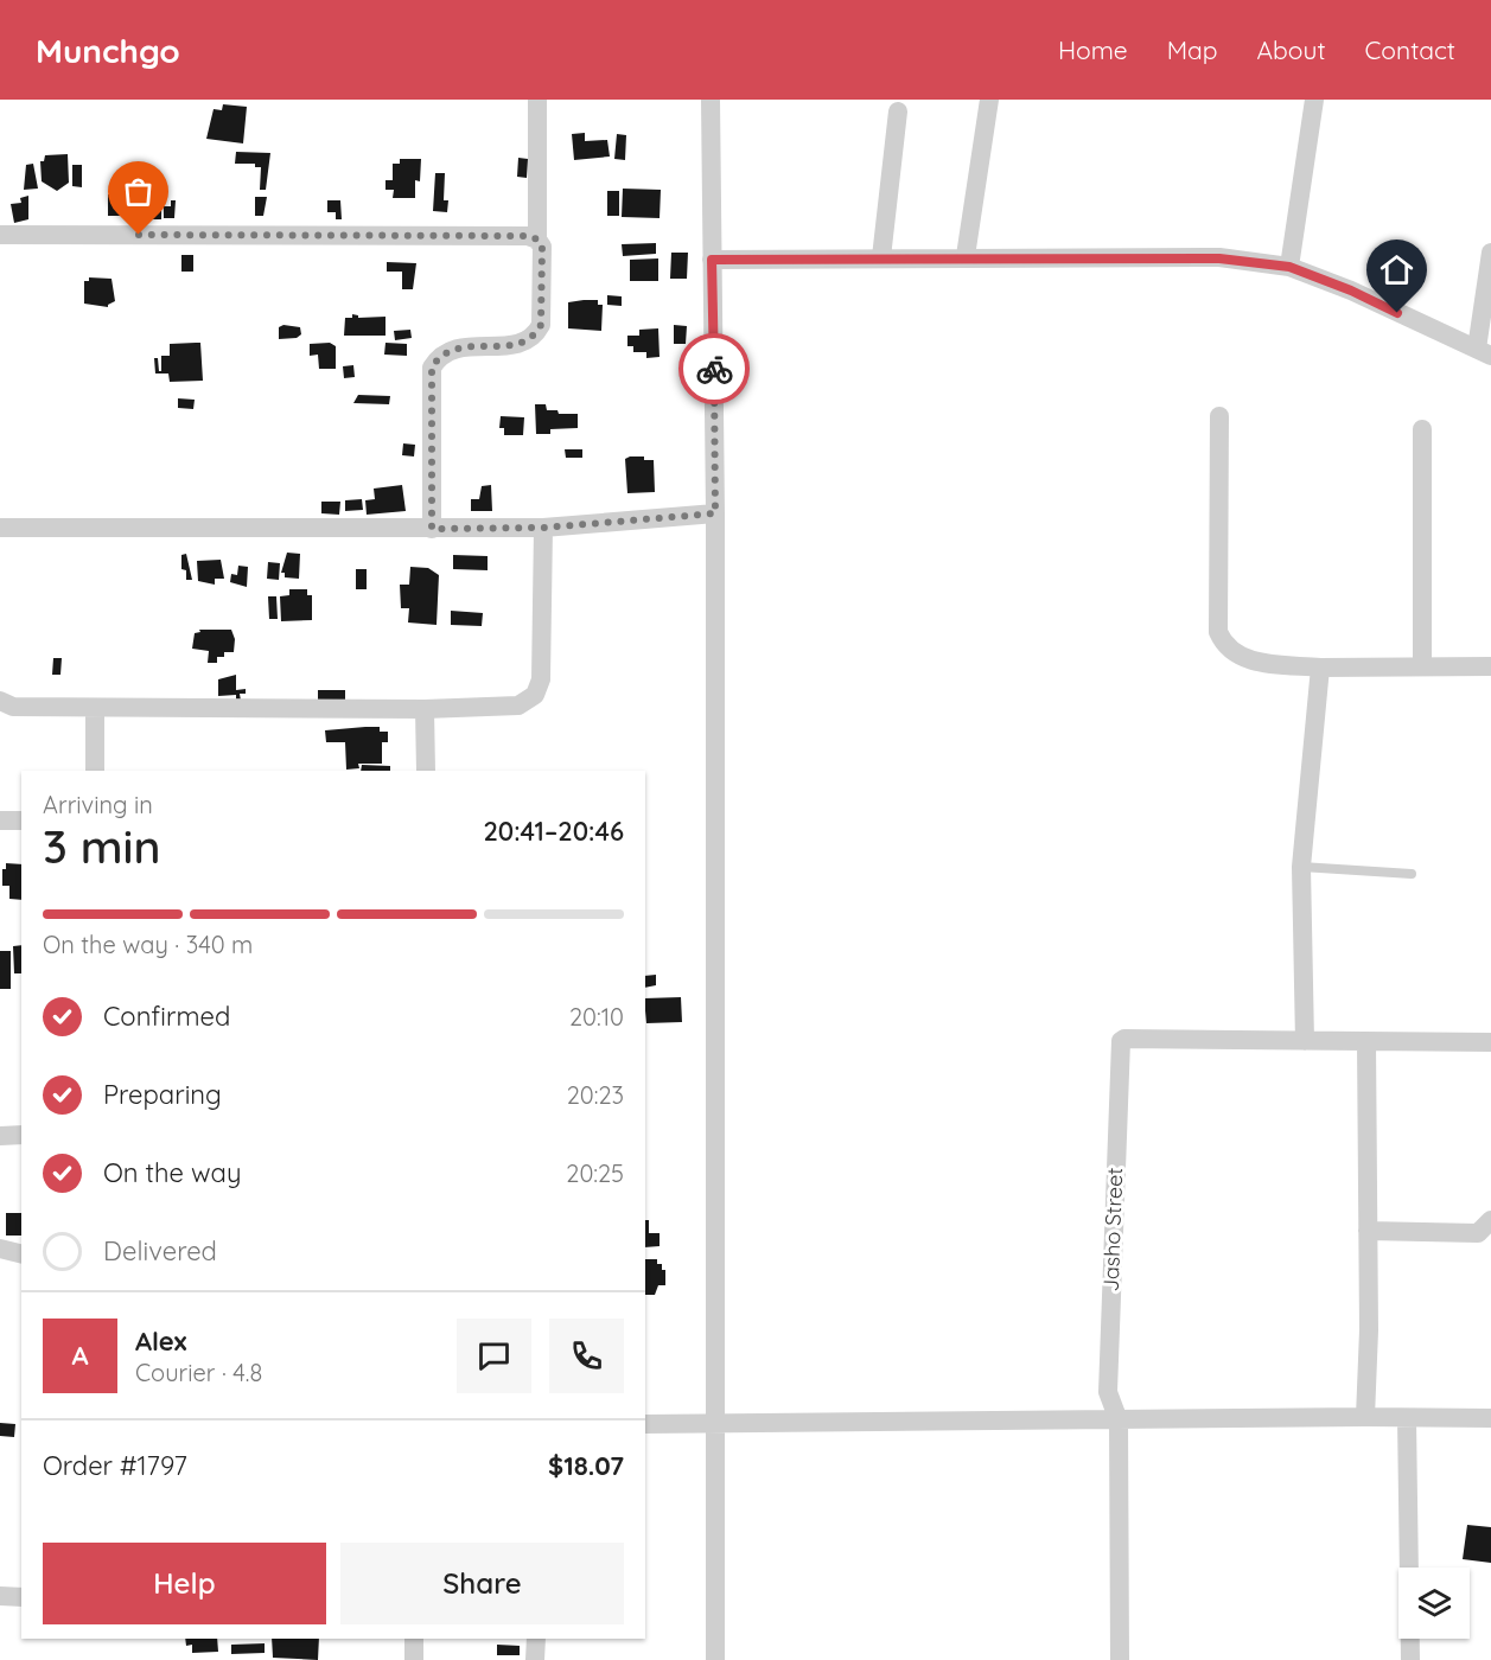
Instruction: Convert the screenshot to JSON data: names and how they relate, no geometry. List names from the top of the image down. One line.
{"streets":{"street":["Jasho Street"]},"page":{"header":"Munchgo","nav":["Home","Map","About","Contact"],"heading":["3 min","Arriving in","20:41–20:46"],"panel":["Alex","Courier · 4.8","Order #1797","$18.07"],"bar":"On the way · 340 m","list":[["Confirmed","20:10"],["Preparing","20:23"],["On the way","20:25"],"Delivered"],"round":"A","buttons":["Help","Share"]}}
